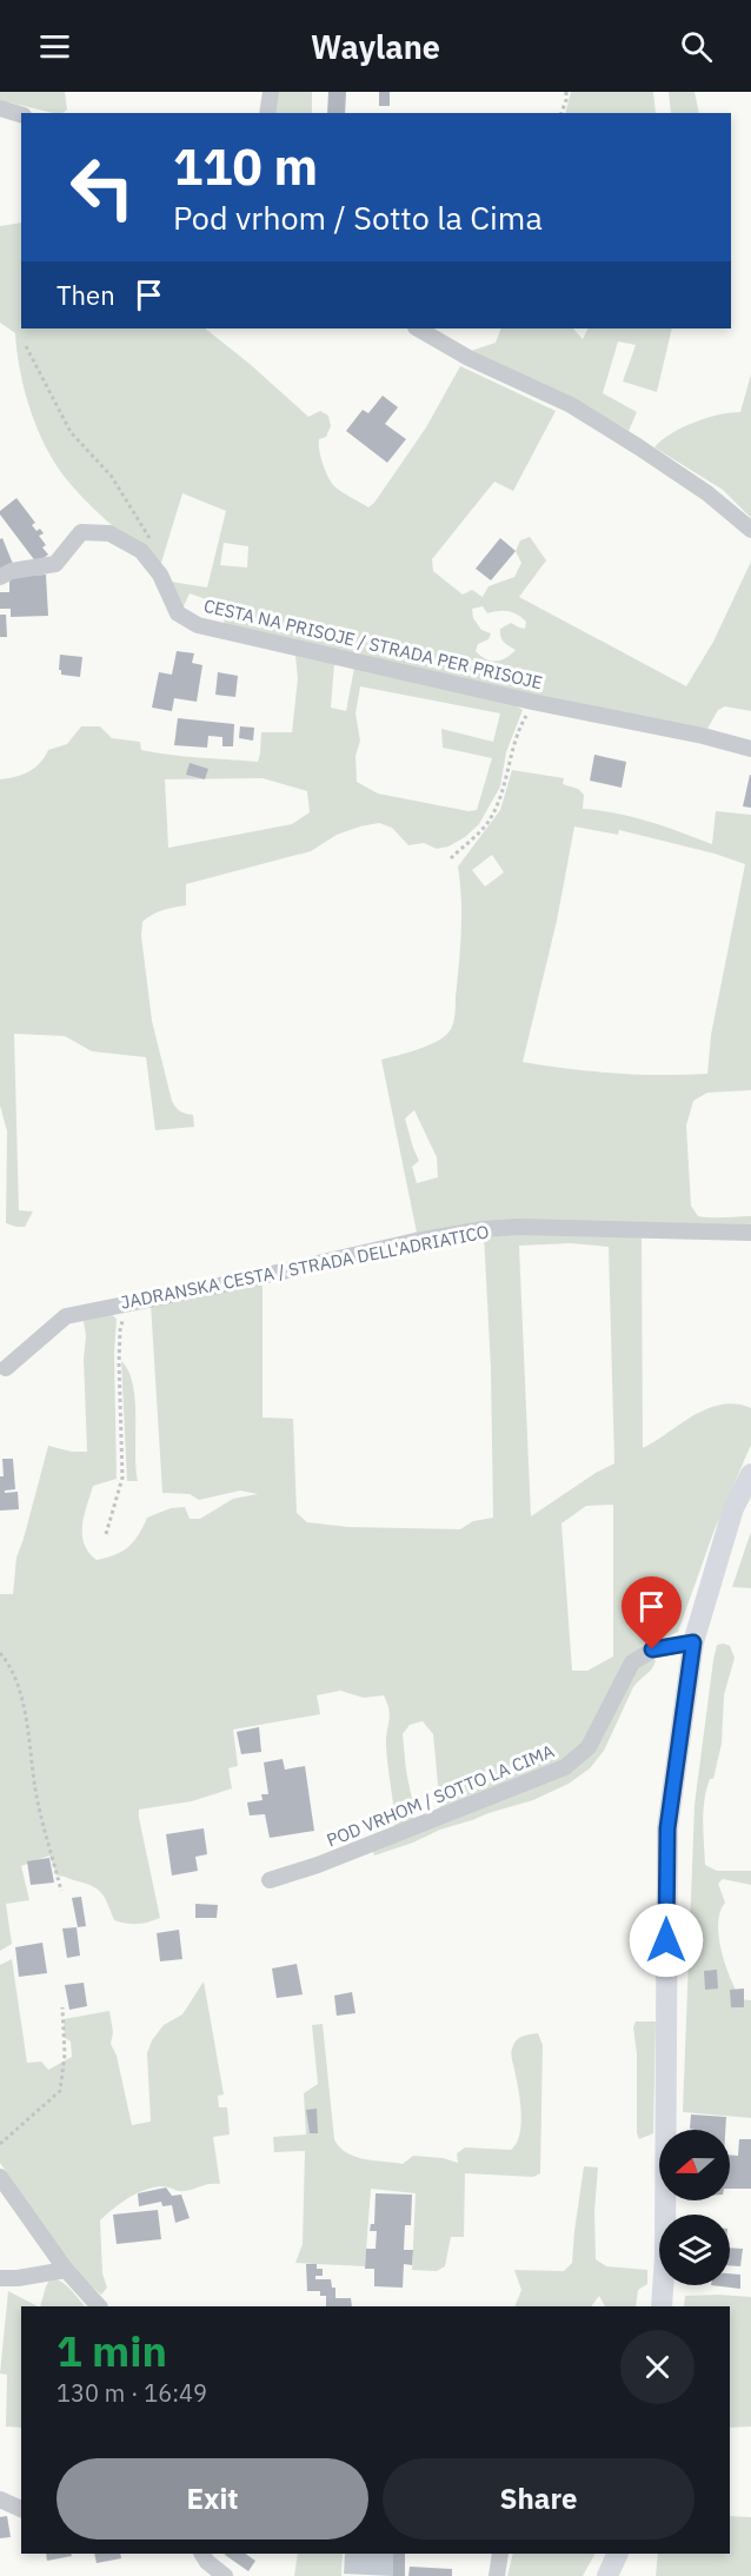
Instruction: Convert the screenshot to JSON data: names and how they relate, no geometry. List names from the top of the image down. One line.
{"streets":{"street":["CESTA NA PRISOJE / STRADA PER PRISOJE","JADRANSKA CESTA / STRADA DELL'ADRIATICO","POD VRHOM / SOTTO LA CIMA"]},"north":"left","page":{"header":"Waylane","turn":["110 m","Pod vrhom / Sotto la Cima"],"then":"Then","heading":["1 min","130 m · 16:49"],"buttons":["Exit","Share"]}}
